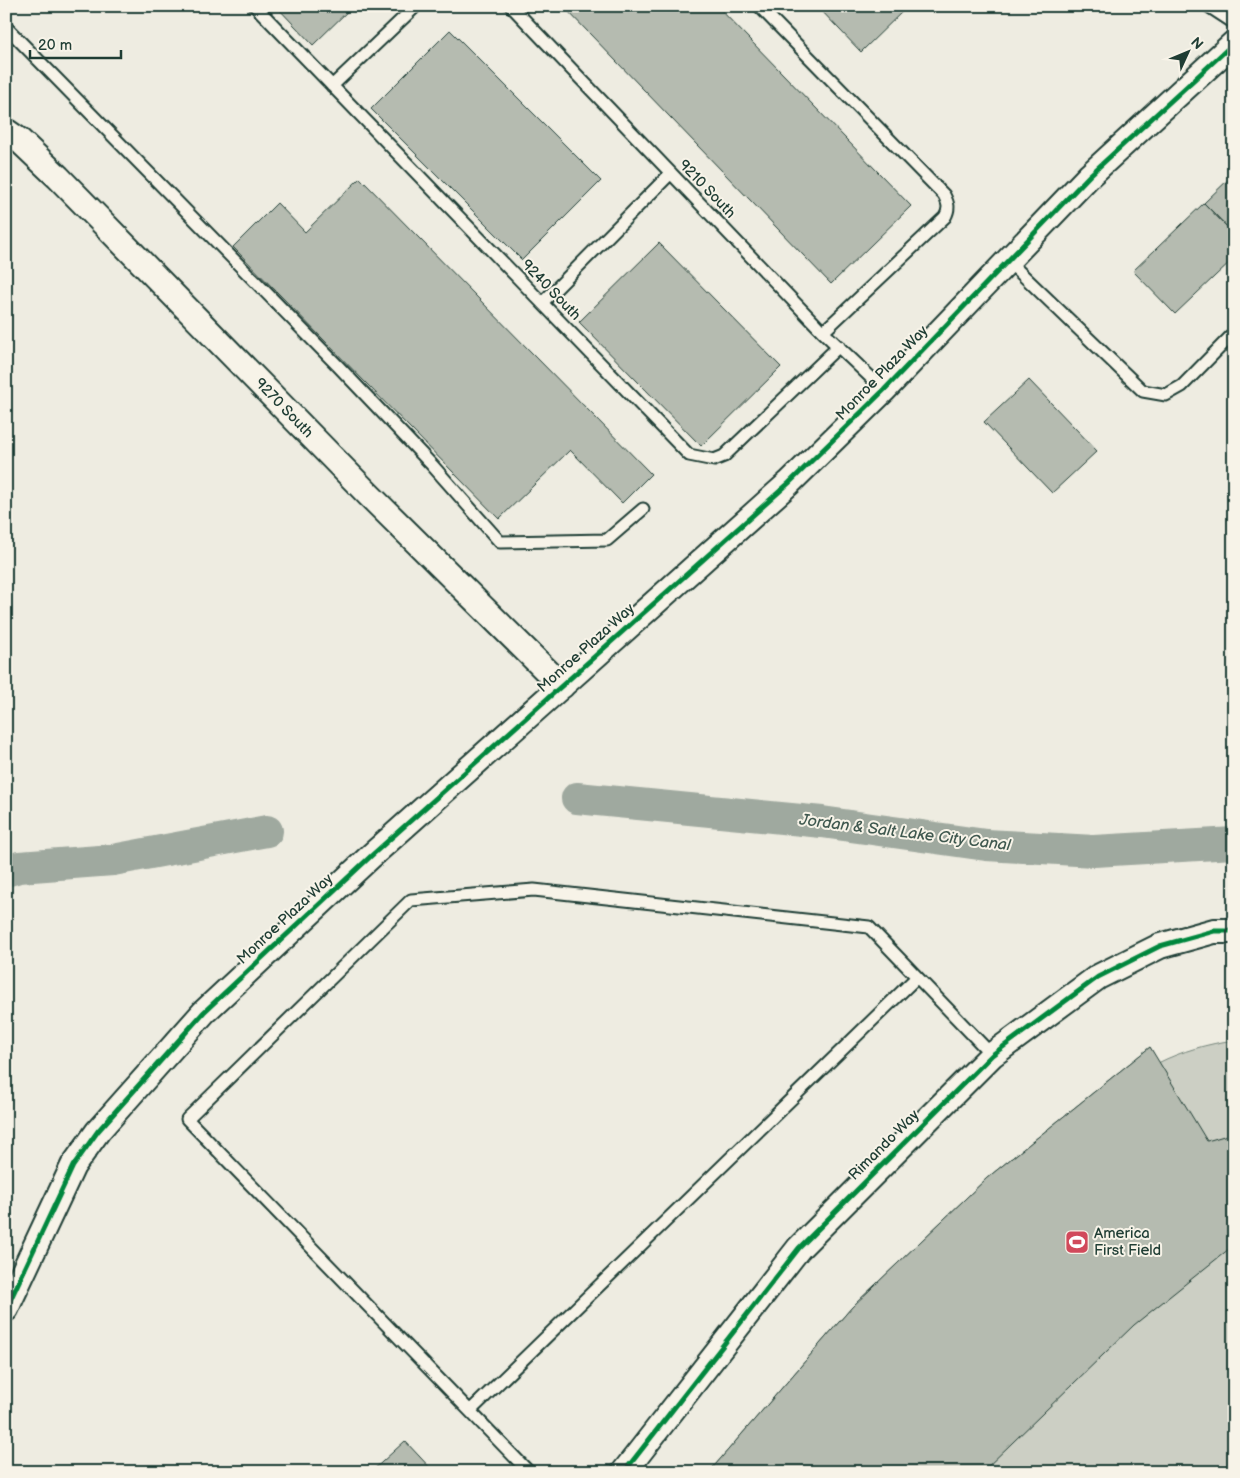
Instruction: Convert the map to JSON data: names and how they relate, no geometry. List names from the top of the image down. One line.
{"streets":{"street":["Monroe Plaza Way","9270 South","Rimando Way"],"lane":["9210 South","9240 South"]},"crossings":[["9210 South","9240 South"],["9210 South","Monroe Plaza Way"],["Monroe Plaza Way","9270 South"]],"water":["Jordan & Salt Lake City Canal"],"places":{"sports":["America First Field"]},"scale_bar":"20 m","north":"top right"}
